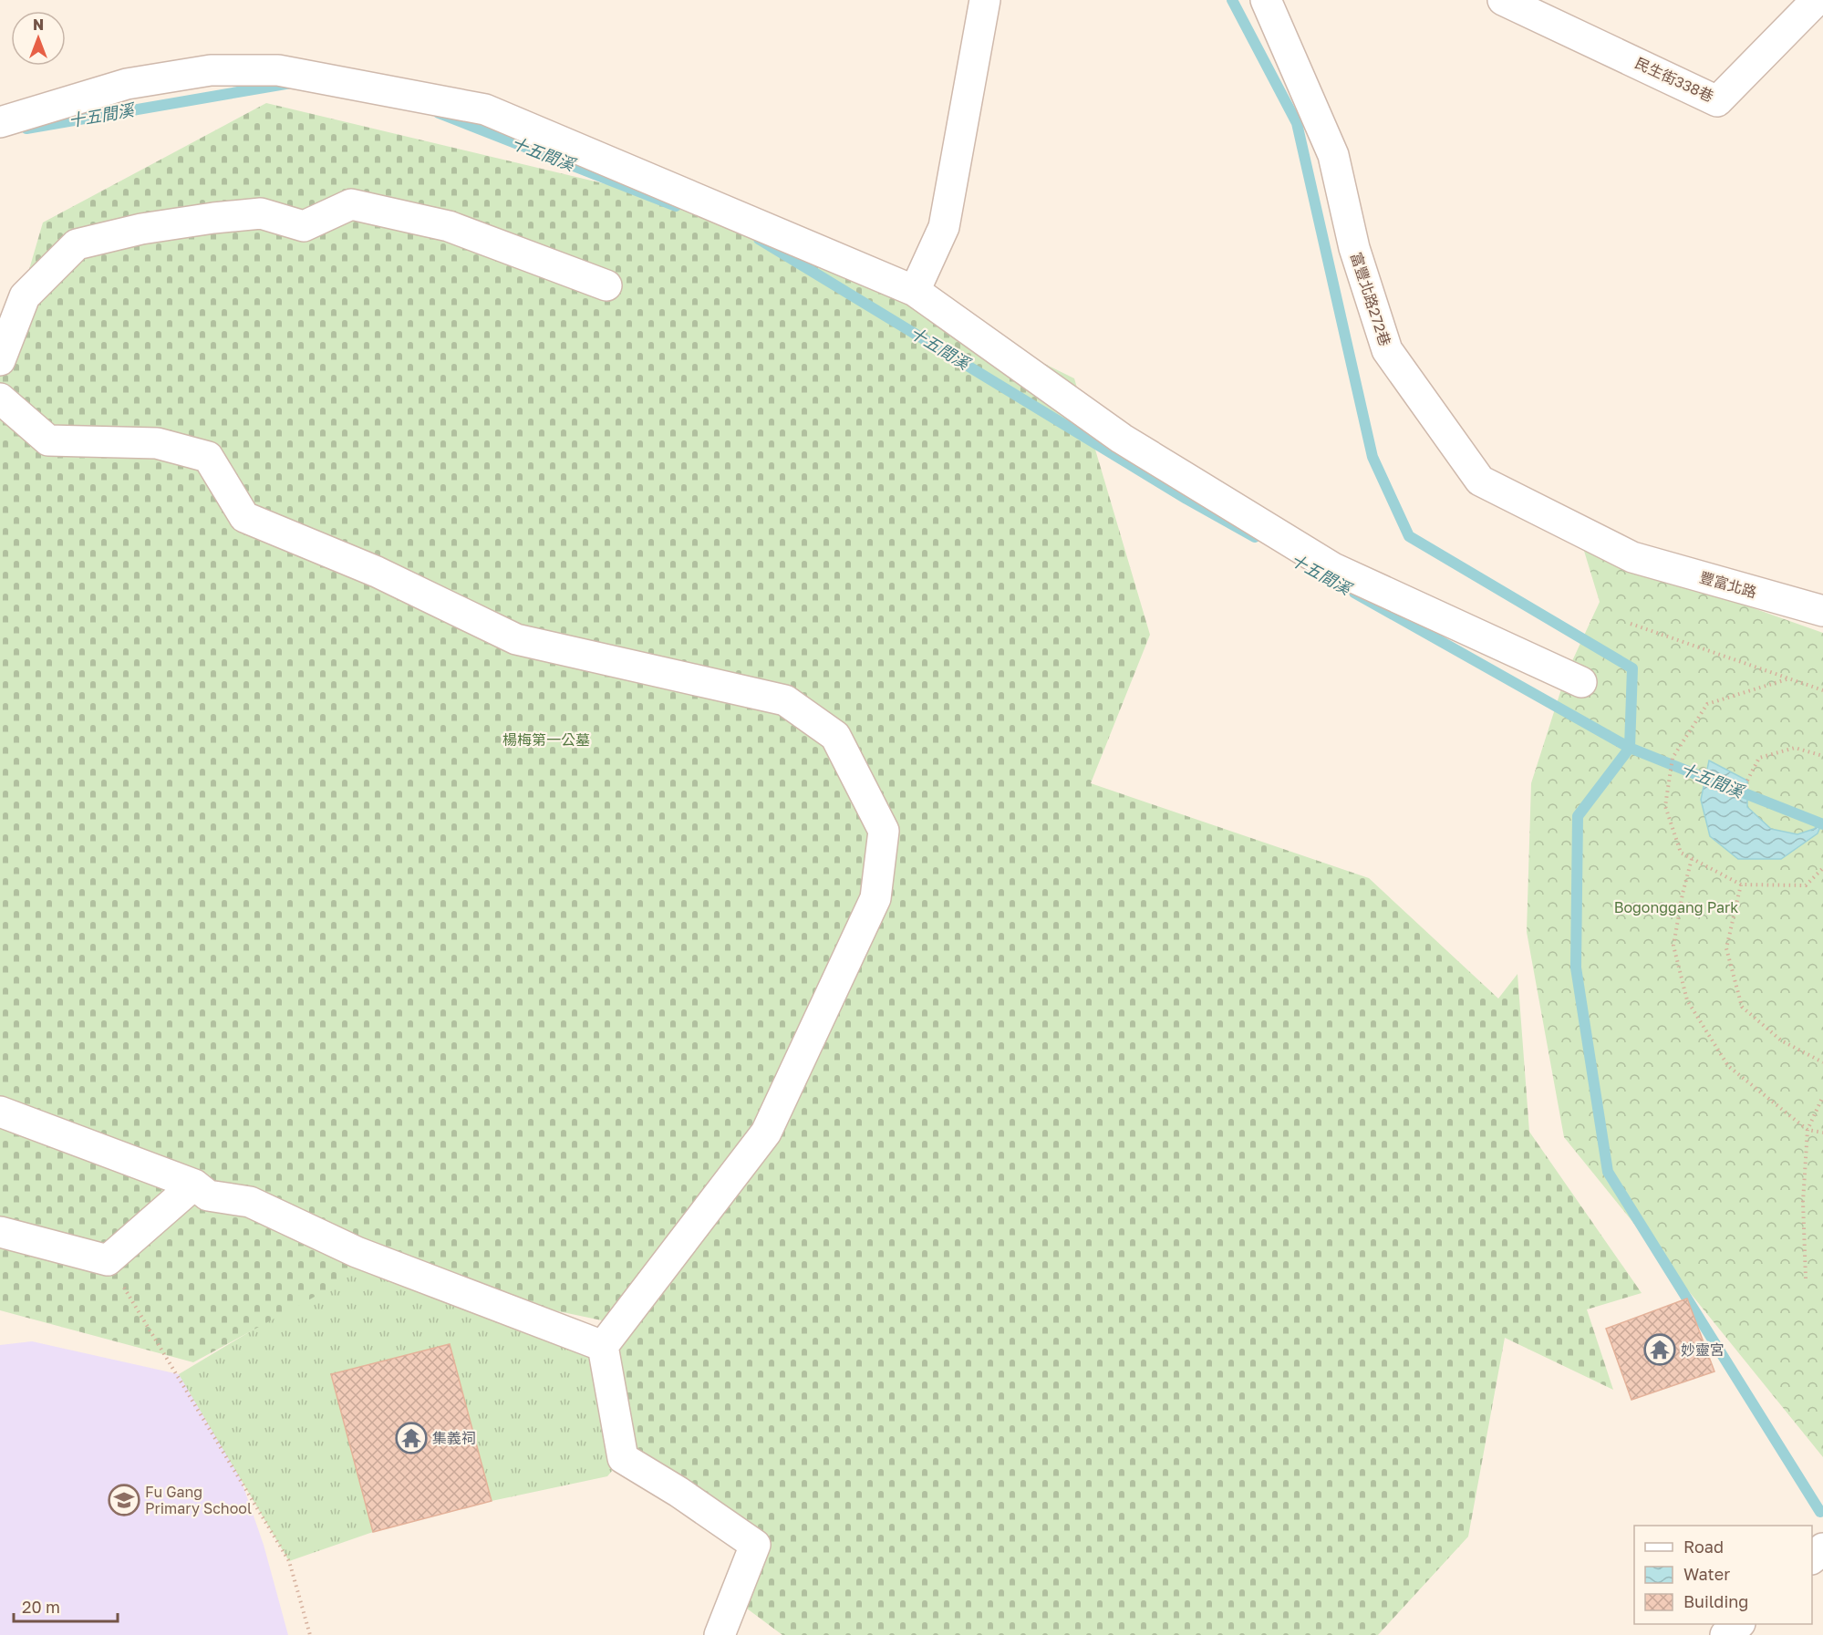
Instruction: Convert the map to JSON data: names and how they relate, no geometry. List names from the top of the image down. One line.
{"streets":{"street":["民生街338巷","富豐北路272巷","豐富北路"]},"crossings":[["富豐北路272巷","豐富北路"]],"water":["十五間溪"],"parks":["楊梅第一公墓","Bogonggang Park"],"places":{"temple":["妙靈宮","集義祠"],"school or university":["Fu Gang Primary School"]},"legend":["Road","Water","Building"],"scale_bar":"20 m","north":"top"}
